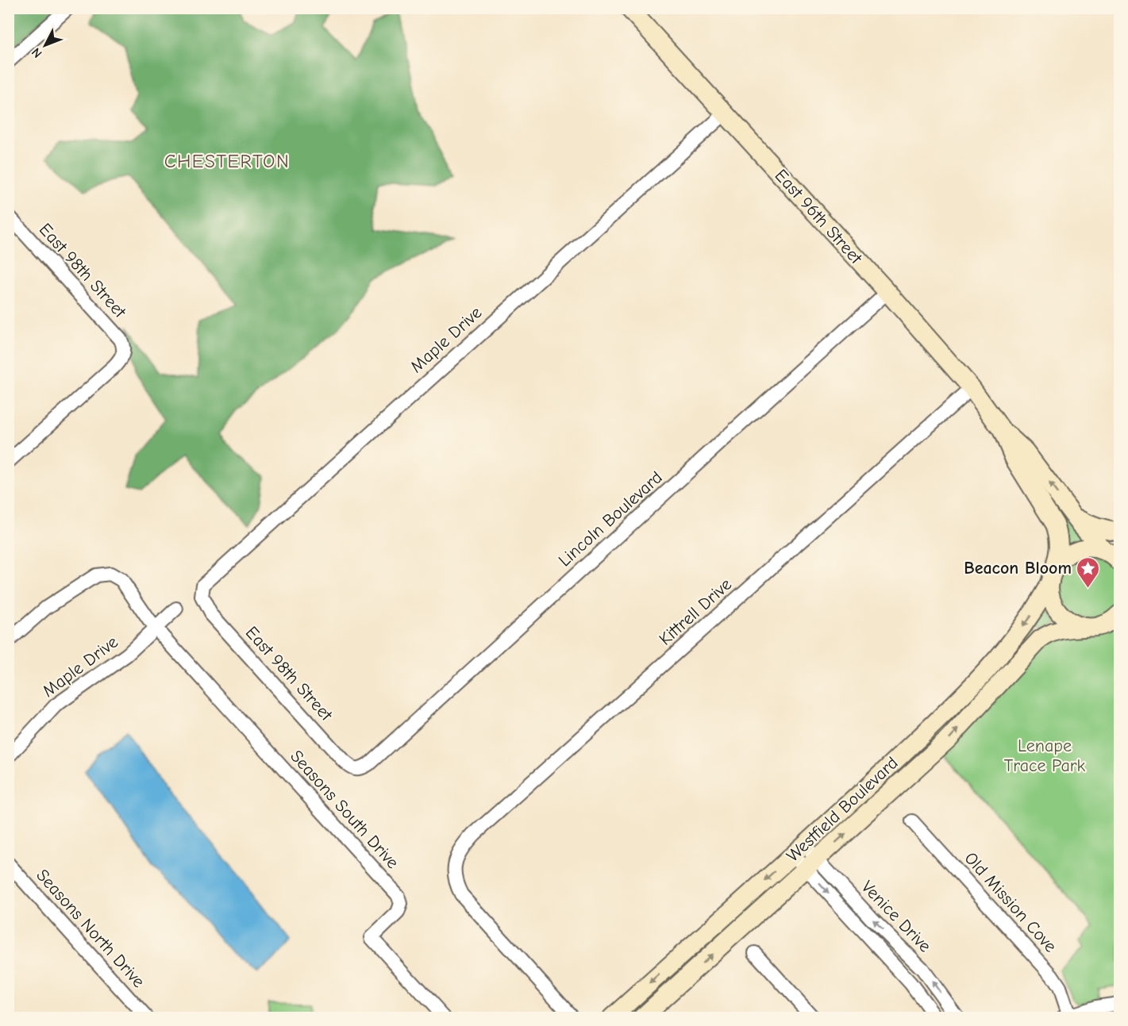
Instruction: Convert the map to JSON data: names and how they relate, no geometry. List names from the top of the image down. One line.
{"streets":{"main road":["East 96th Street","Westfield Boulevard"],"street":["East 98th Street","Maple Drive","Lincoln Boulevard","Kittrell Drive","Seasons South Drive","Old Mission Cove","Venice Drive","Seasons North Drive"]},"crossings":[["East 96th Street","Maple Drive"],["East 96th Street","Lincoln Boulevard"],["East 96th Street","Kittrell Drive"],["East 96th Street","Westfield Boulevard"],["East 98th Street","Maple Drive"],["East 98th Street","Lincoln Boulevard"],["Maple Drive","Seasons South Drive"],["Westfield Boulevard","Venice Drive"]],"districts":["CHESTERTON"],"parks":["Lenape Trace Park"],"places":{"place":["Beacon Bloom"]},"north":"bottom left"}
